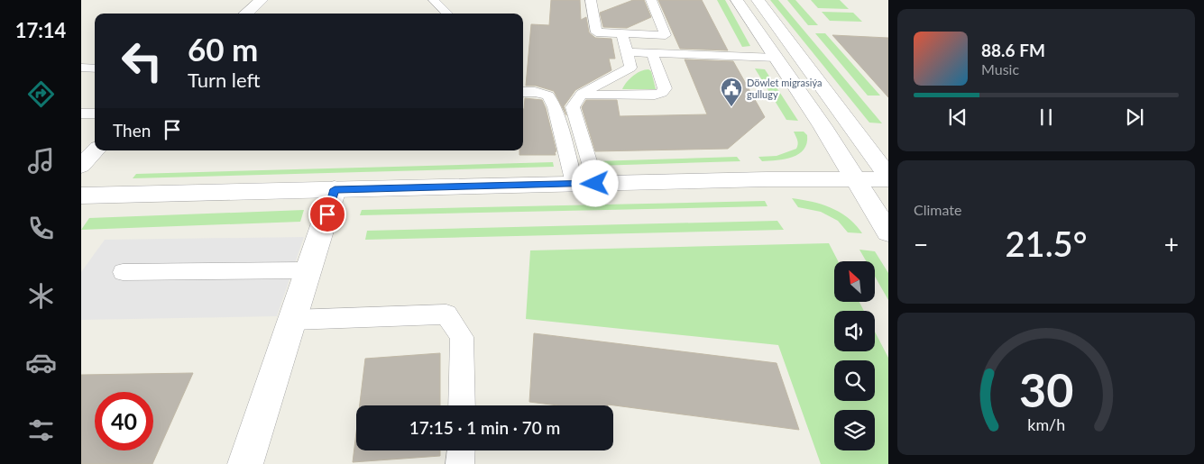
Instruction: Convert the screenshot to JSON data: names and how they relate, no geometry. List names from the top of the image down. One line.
{"places":{"public building":["Döwlet migrasiýa gullugy"]},"north":"top left","page":{"tabs":"17:14","turn":["60 m","Turn left"],"song":["88.6 FM","Music"],"then":"Then","tile":"Climate","heat":["−","21.5°","+"],"limit":"40","trip":"17:15 · 1 min · 70 m","gauge":["30","km/h"]}}
